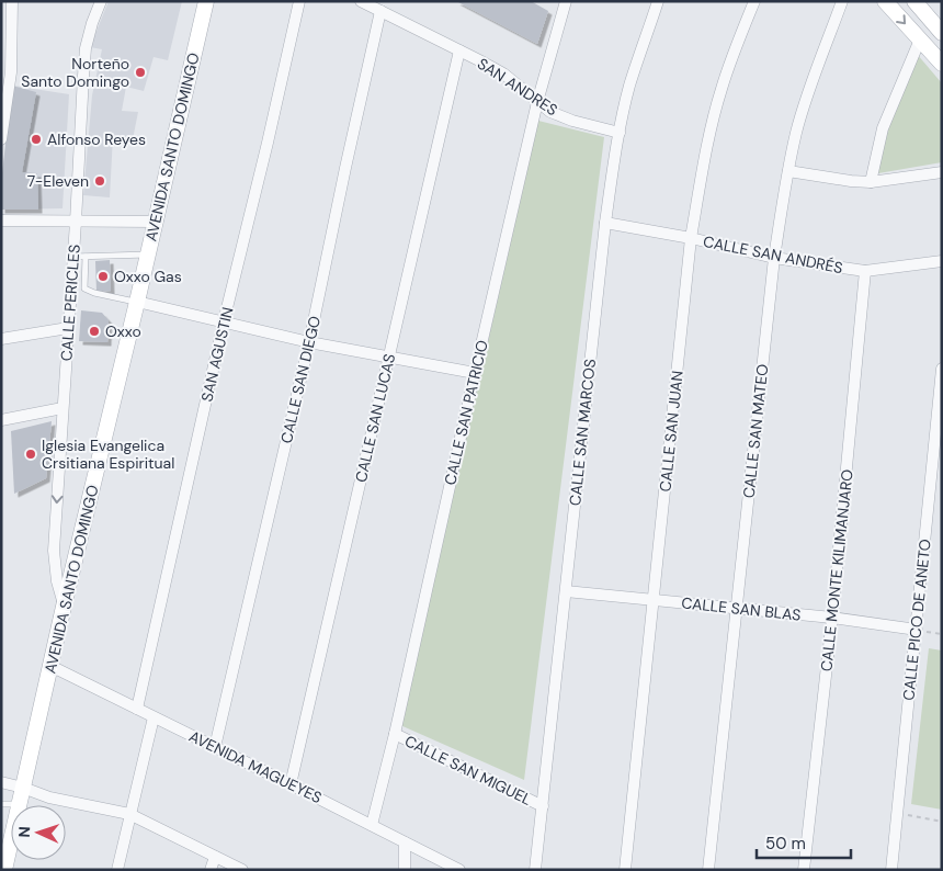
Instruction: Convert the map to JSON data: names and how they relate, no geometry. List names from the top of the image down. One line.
{"streets":{"main road":["AVENIDA SANTO DOMINGO"],"street":["SAN ANDRES","CALLE SAN ANDRÉS","CALLE PERICLES","SAN AGUSTIN","CALLE SAN DIEGO","CALLE SAN PATRICIO","CALLE SAN LUCAS","CALLE SAN JUAN","CALLE SAN MATEO","CALLE SAN MARCOS","CALLE MONTE KILIMANJARO","CALLE SAN BLAS","CALLE PICO DE ANETO","AVENIDA MAGUEYES","CALLE SAN MIGUEL"]},"crossings":[["SAN ANDRES","CALLE SAN DIEGO"],["SAN ANDRES","CALLE SAN PATRICIO"],["SAN ANDRES","CALLE SAN LUCAS"],["SAN ANDRES","CALLE SAN MARCOS"],["AVENIDA SANTO DOMINGO","CALLE PERICLES"],["AVENIDA SANTO DOMINGO","AVENIDA MAGUEYES"],["CALLE SAN ANDRÉS","CALLE SAN JUAN"],["CALLE SAN ANDRÉS","CALLE SAN MATEO"],["CALLE SAN ANDRÉS","CALLE SAN MARCOS"],["CALLE SAN ANDRÉS","CALLE MONTE KILIMANJARO"],["SAN AGUSTIN","AVENIDA MAGUEYES"],["CALLE SAN DIEGO","AVENIDA MAGUEYES"],["CALLE SAN PATRICIO","AVENIDA MAGUEYES"],["CALLE SAN PATRICIO","CALLE SAN MIGUEL"],["CALLE SAN LUCAS","AVENIDA MAGUEYES"],["CALLE SAN JUAN","CALLE SAN BLAS"],["CALLE SAN MATEO","CALLE SAN BLAS"],["CALLE SAN MARCOS","CALLE SAN BLAS"],["CALLE SAN MARCOS","CALLE SAN MIGUEL"],["CALLE MONTE KILIMANJARO","CALLE SAN BLAS"],["CALLE SAN BLAS","CALLE PICO DE ANETO"]],"places":["Norteño Santo Domingo","Alfonso Reyes","7-Eleven","Oxxo Gas","Oxxo","Iglesia Evangelica Crsitiana Espiritual"],"scale_bar":"50 m","north":"left"}
